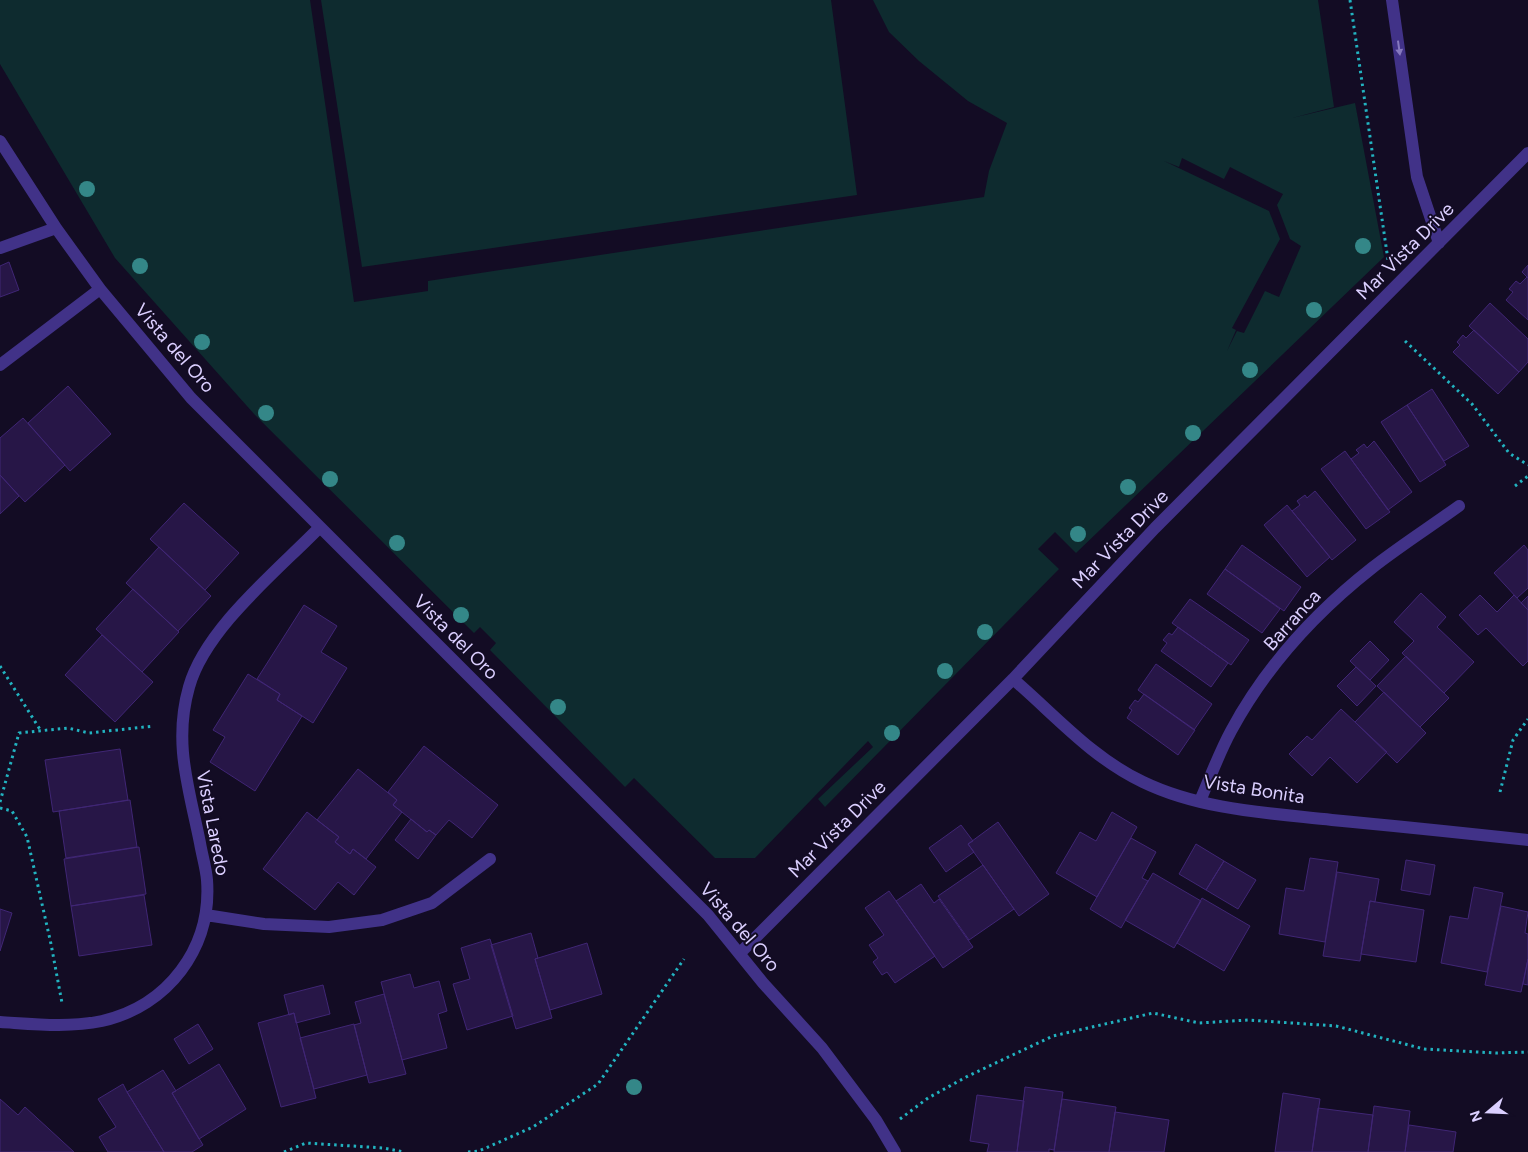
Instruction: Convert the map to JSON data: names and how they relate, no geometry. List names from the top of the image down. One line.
{"streets":{"street":["Mar Vista Drive","Vista del Oro","Barranca","Vista Bonita","Vista Laredo"]},"crossings":[["Mar Vista Drive","Vista del Oro"],["Mar Vista Drive","Vista Bonita"],["Vista del Oro","Vista Laredo"],["Barranca","Vista Bonita"]],"north":"left"}
